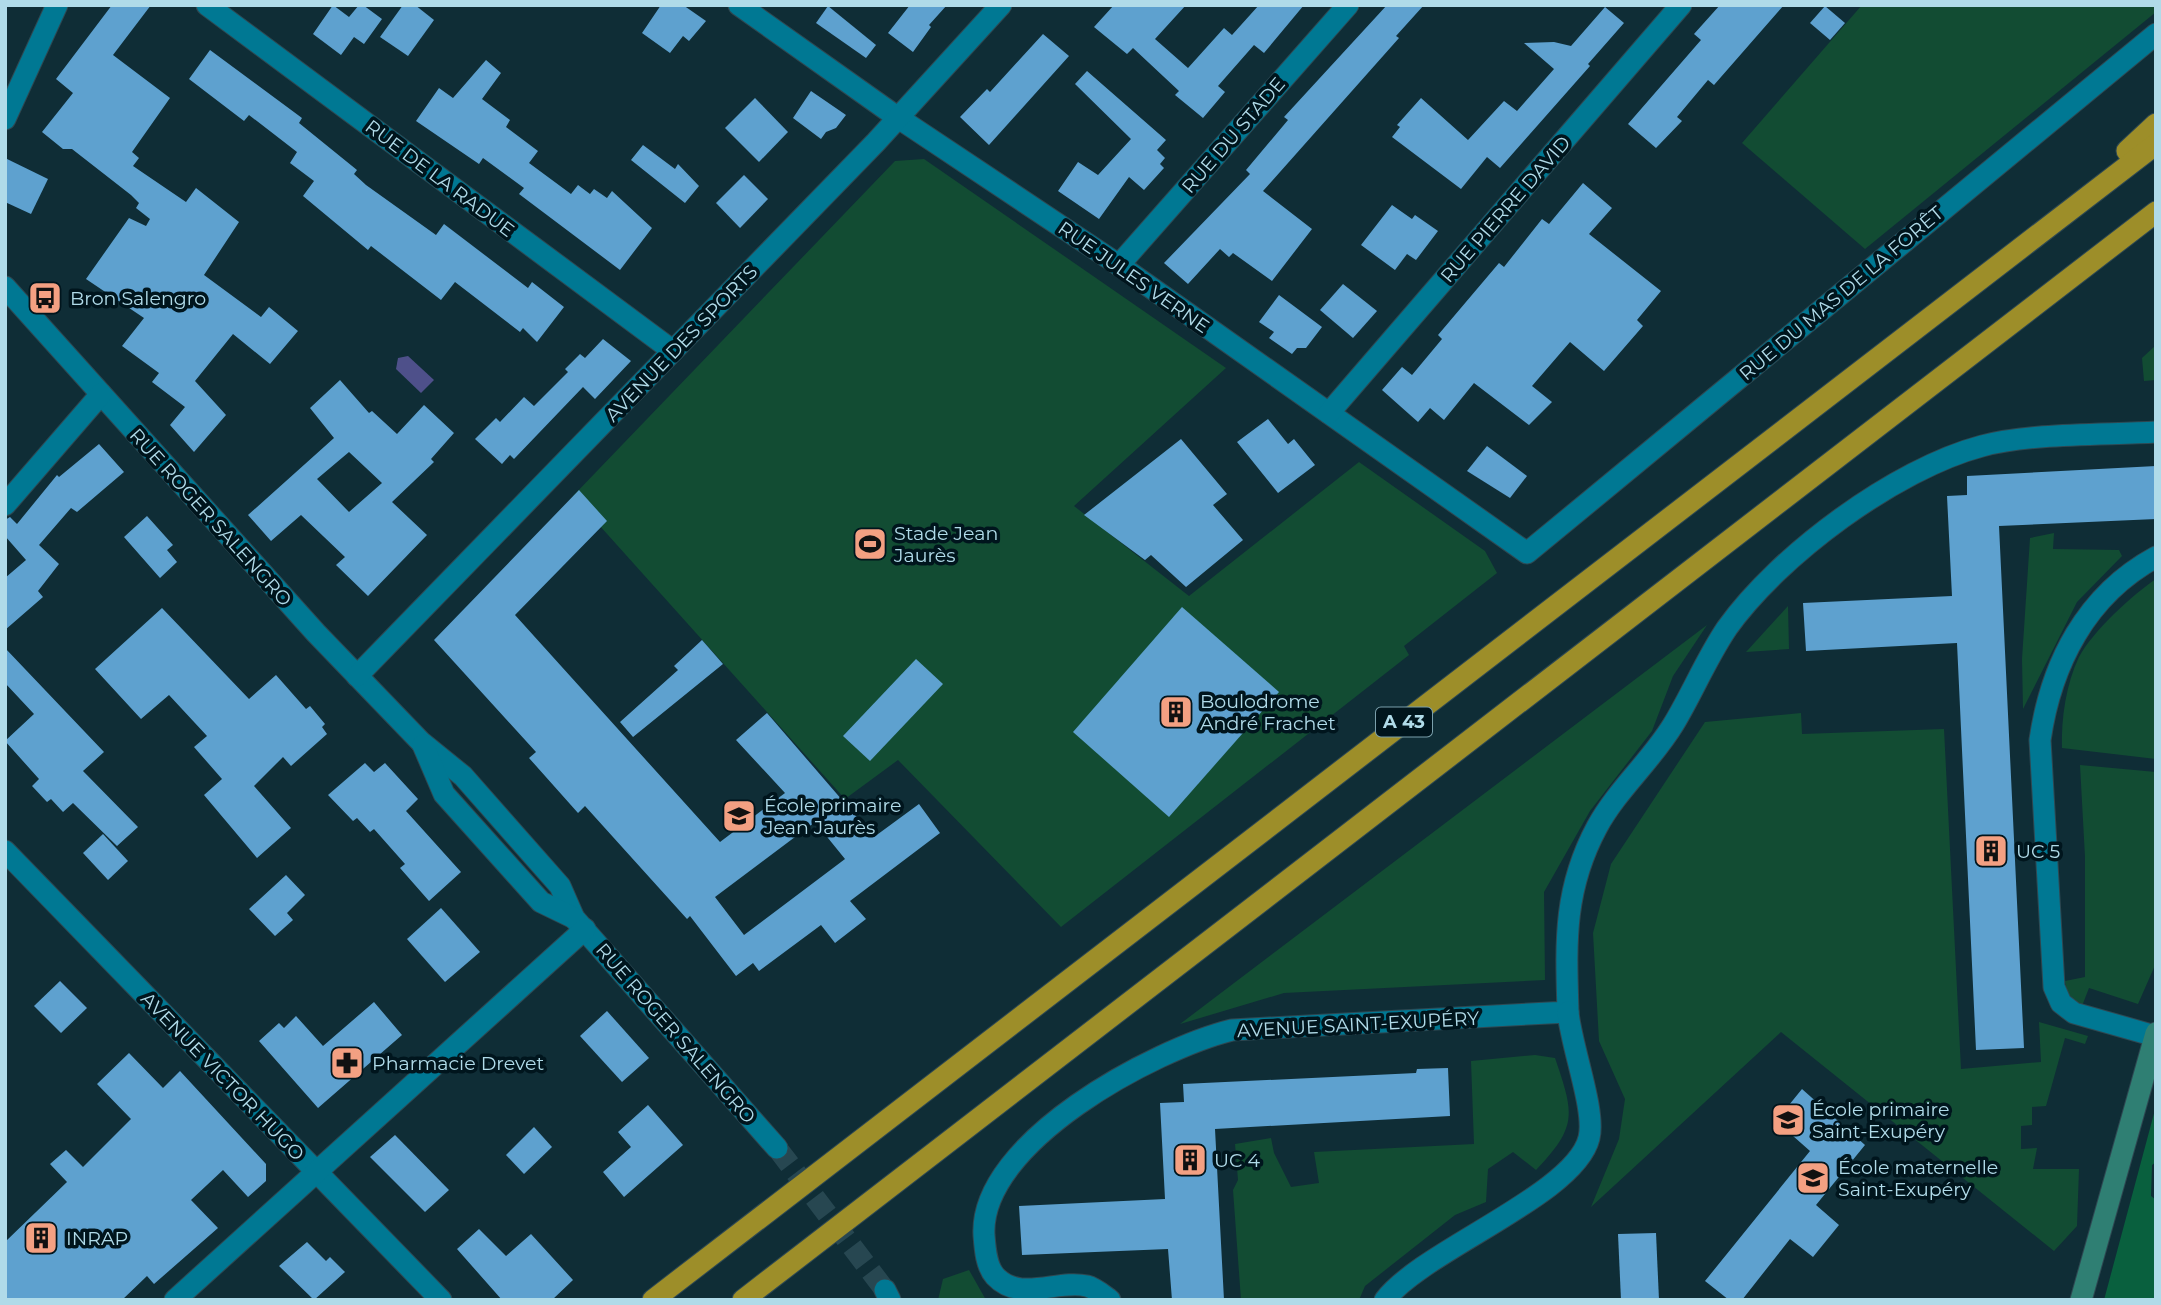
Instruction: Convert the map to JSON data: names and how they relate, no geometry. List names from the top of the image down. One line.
{"streets":{"highway":["A 43"],"street":["RUE DU STADE","RUE DE LA RADUE","RUE PIERRE DAVID","RUE JULES VERNE","RUE DU MAS DE LA FORÊT","AVENUE DES SPORTS","RUE ROGER SALENGRO","AVENUE SAINT-EXUPÉRY","AVENUE VICTOR HUGO"]},"crossings":[["RUE DU STADE","RUE JULES VERNE"],["RUE DE LA RADUE","AVENUE DES SPORTS"],["RUE PIERRE DAVID","RUE JULES VERNE"],["RUE JULES VERNE","RUE DU MAS DE LA FORÊT"],["RUE JULES VERNE","AVENUE DES SPORTS"],["AVENUE DES SPORTS","RUE ROGER SALENGRO"]],"places":{"bus stop":["Bron Salengro"],"sports":["Stade Jean Jaurès"],"building":["Boulodrome André Frachet","UC 5","UC 4","INRAP"],"school or university":["École primaire Jean Jaurès","École primaire Saint-Exupéry","École maternelle Saint-Exupéry"],"pharmacy":["Pharmacie Drevet"]}}
